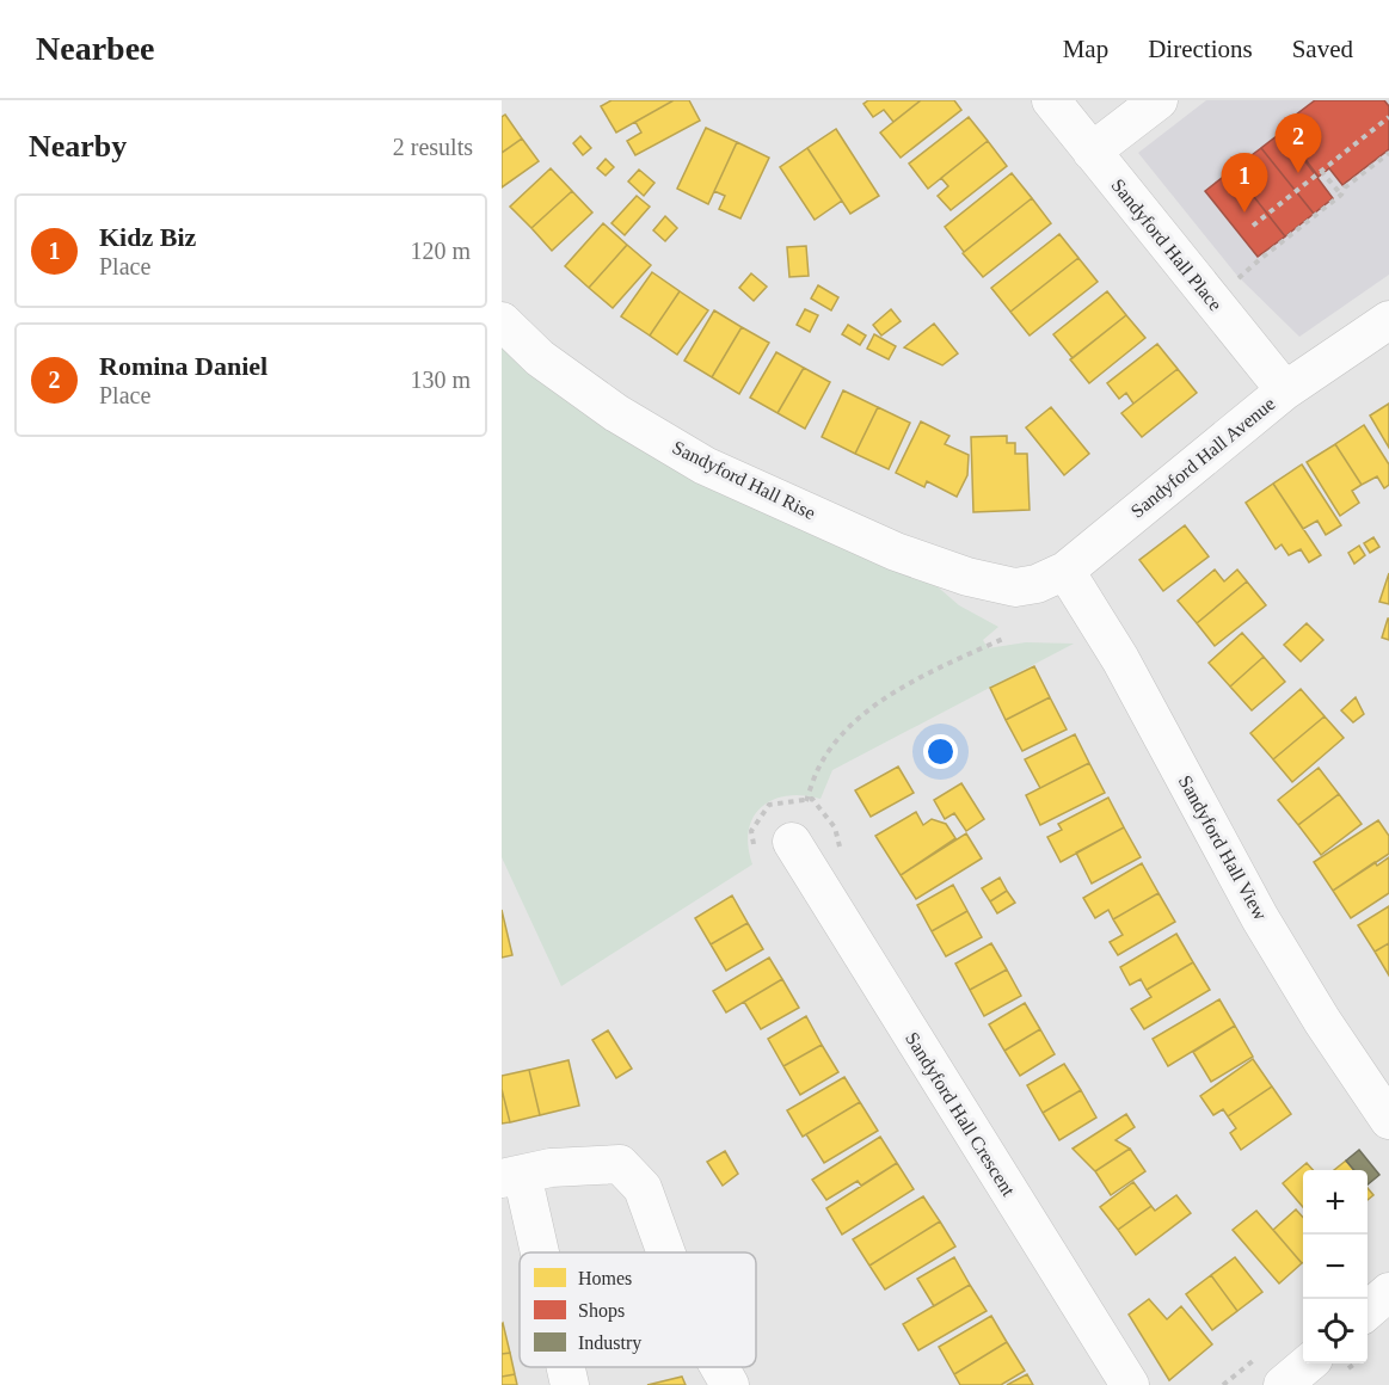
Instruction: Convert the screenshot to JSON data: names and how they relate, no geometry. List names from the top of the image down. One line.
{"streets":{"street":["Sandyford Hall Place","Sandyford Hall Avenue","Sandyford Hall Rise","Sandyford Hall View","Sandyford Hall Crescent"]},"crossings":[["Sandyford Hall Place","Sandyford Hall Avenue"],["Sandyford Hall Avenue","Sandyford Hall Rise"],["Sandyford Hall Avenue","Sandyford Hall View"]],"legend":["Homes","Shops","Industry"],"page":{"header":"Nearbee","nav":["Map","Directions","Saved"],"heading":["Nearby","2 results"],"pins":["2","1"],"list":[{"mark":"1","name":"Kidz Biz","note":"Place","value":"120 m"},{"mark":"2","name":"Romina Daniel","note":"Place","value":"130 m"}],"map_buttons":["+","−"]}}
